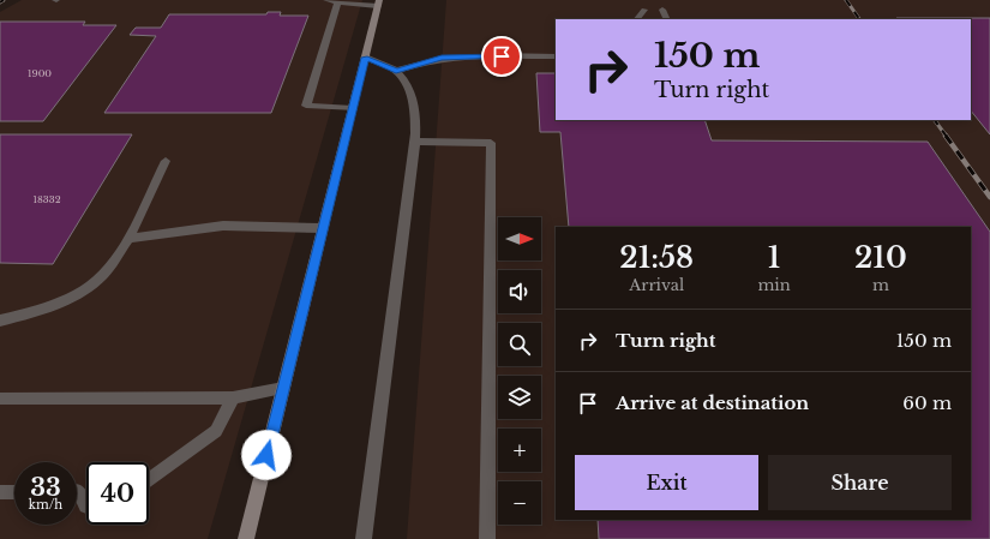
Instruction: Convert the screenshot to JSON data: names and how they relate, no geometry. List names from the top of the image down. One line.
{"house_numbers":["1900","18332"],"north":"right","page":{"turn":["150 m","Turn right"],"map_buttons":["+","−"],"eta":["21:58","Arrival","1","min","210","m"],"list":[{"name":"Turn right","value":"150 m"},{"name":"Arrive at destination","value":"60 m"}],"buttons":["Exit","Share"],"speed":"33 km/h","limit":"40"}}
